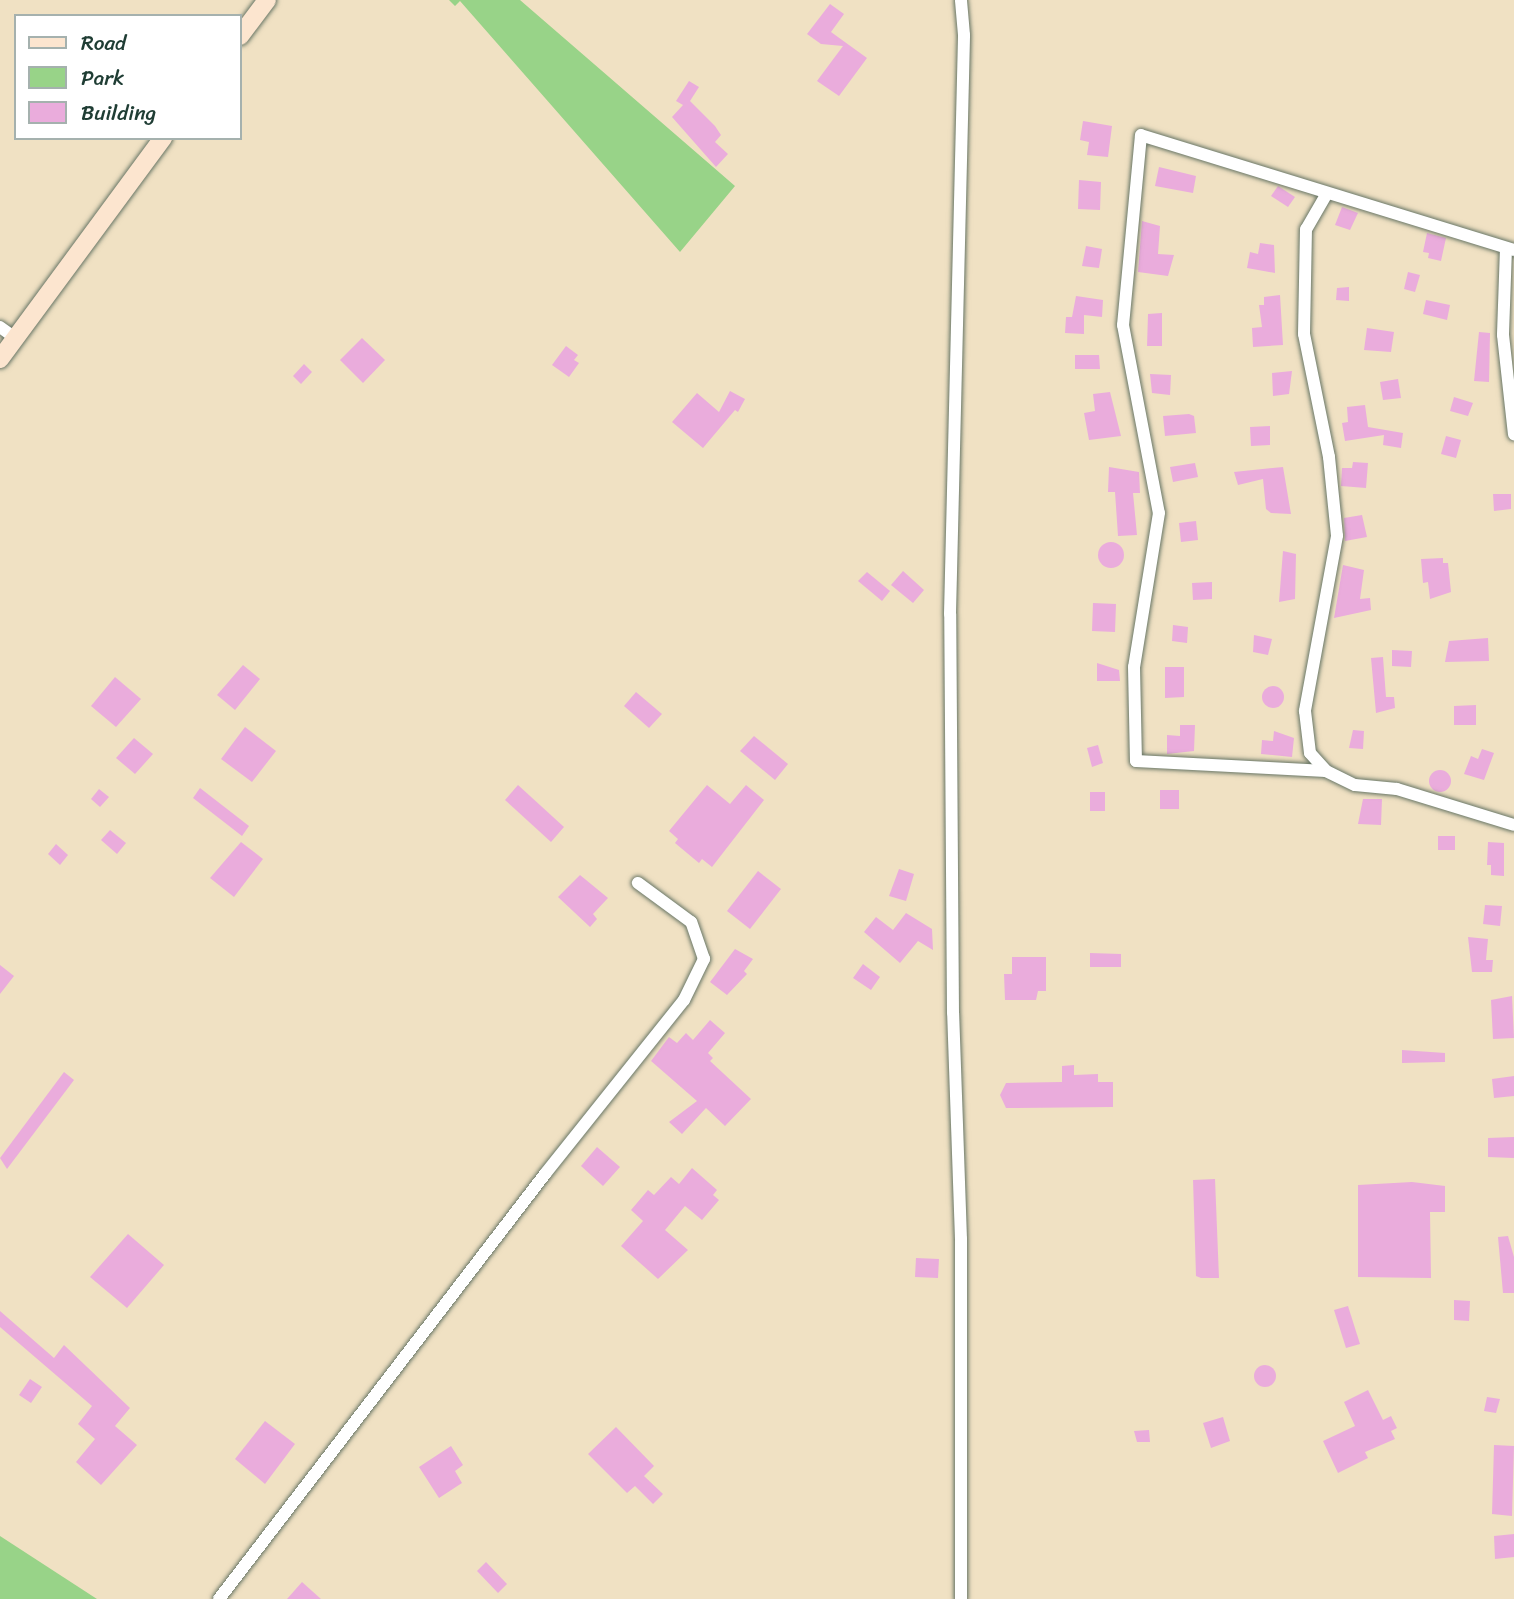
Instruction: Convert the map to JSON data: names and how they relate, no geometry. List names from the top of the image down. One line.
{"legend":["Road","Park","Building"]}
